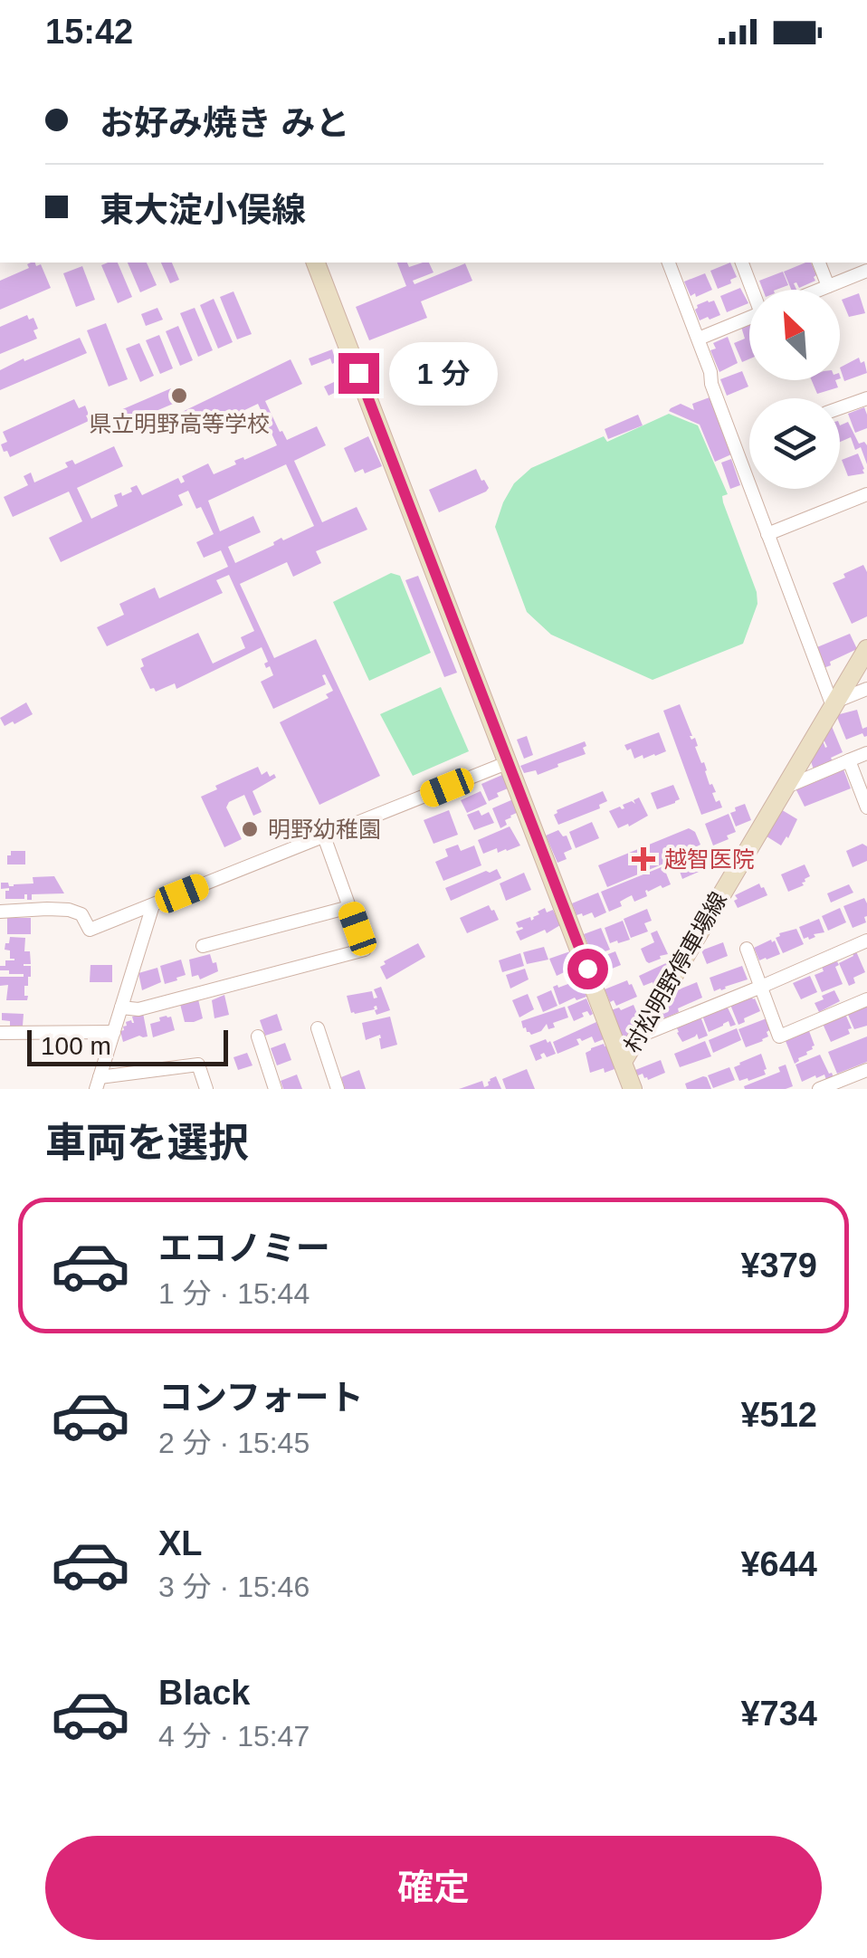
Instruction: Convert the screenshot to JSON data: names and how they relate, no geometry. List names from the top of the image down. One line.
{"streets":{"main road":["村松明野停車場線"]},"places":{"other":["県立明野高等学校","明野幼稚園"],"health":["越智医院"]},"scale_bar":"100 m","north":"top left","page":{"status":"15:42","banner":["お好み焼き みと","東大淀小俣線"],"bubble":"1 分","scale":"100 m","heading":"車両を選択","list":[{"name":"エコノミー","note":"1 分 · 15:44","value":"¥379"},{"name":"コンフォート","note":"2 分 · 15:45","value":"¥512"},{"name":"XL","note":"3 分 · 15:46","value":"¥644"},{"name":"Black","note":"4 分 · 15:47","value":"¥734"}],"buttons":"確定"}}
